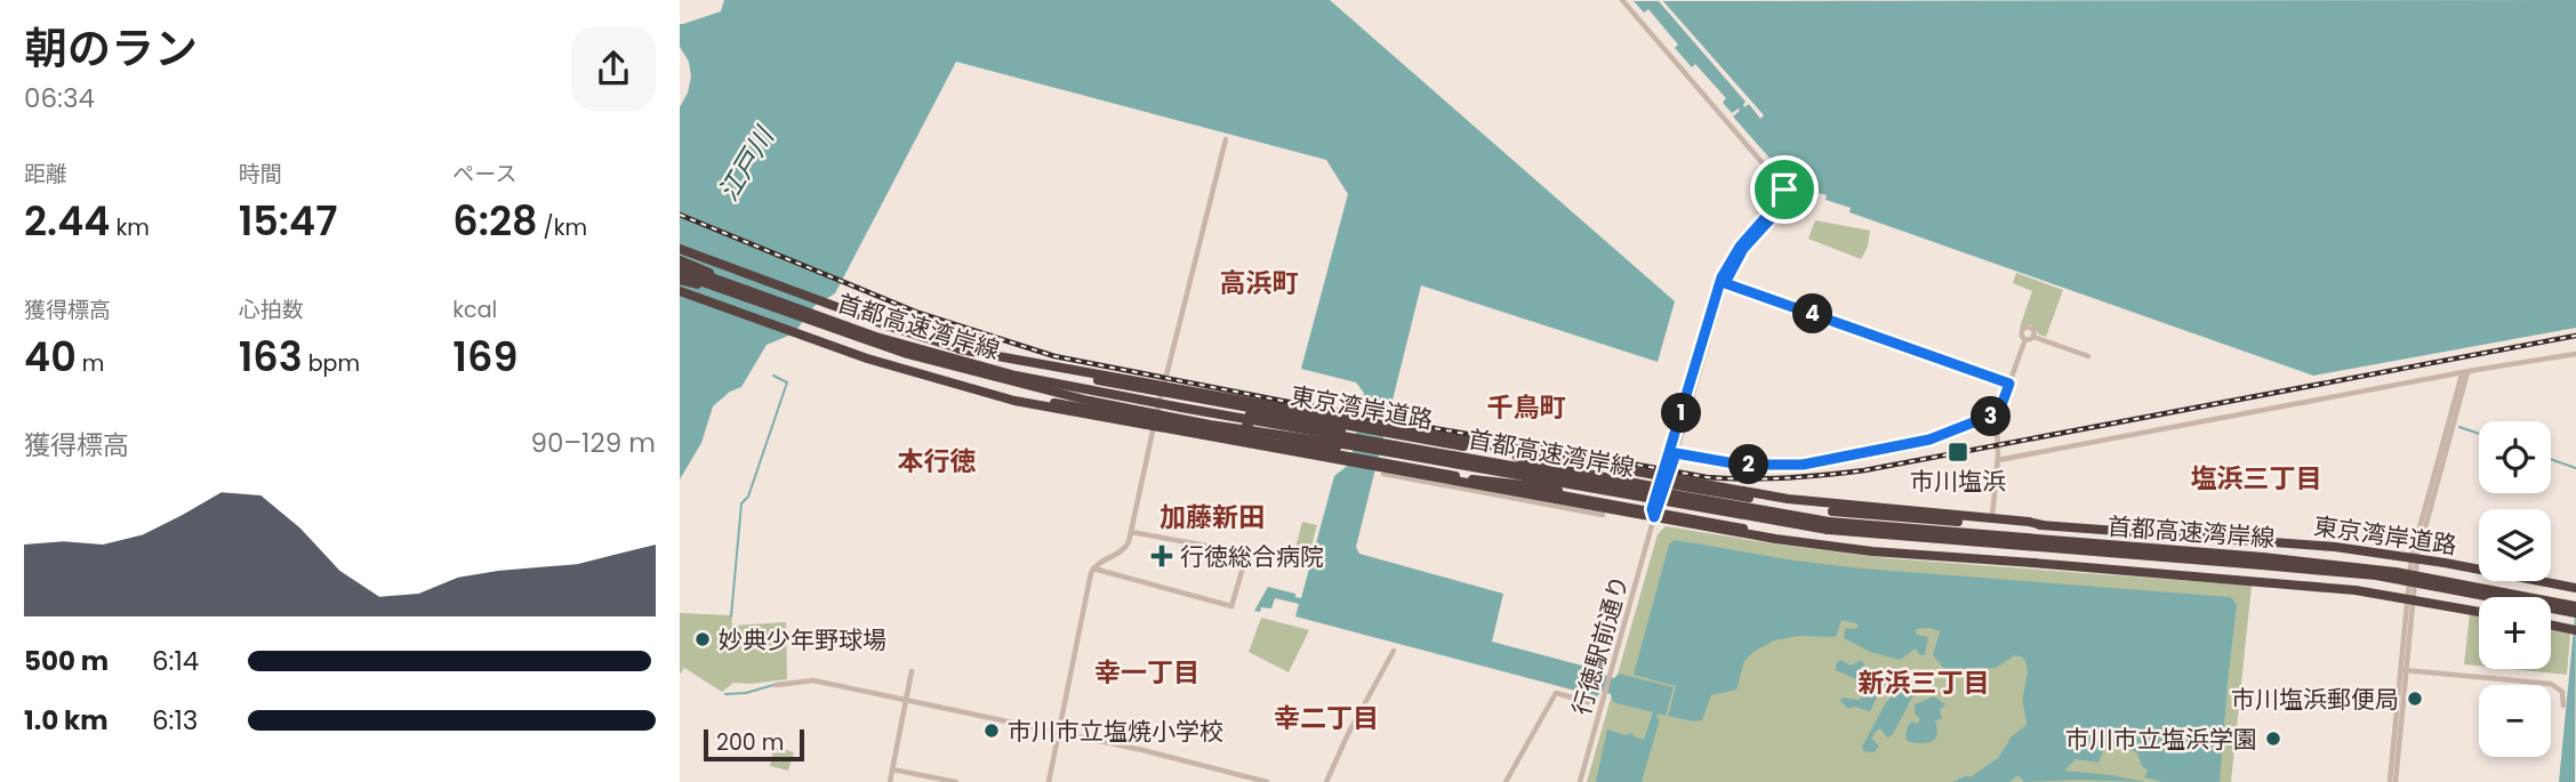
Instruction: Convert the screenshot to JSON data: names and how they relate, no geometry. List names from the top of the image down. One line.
{"streets":{"highway":["首都高速湾岸線","東京湾岸道路"],"street":["行徳駅前通り"]},"crossings":[["東京湾岸道路","行徳駅前通り"]],"districts":["高浜町","千鳥町","本行徳","塩浜三丁目","加藤新田","幸一丁目","新浜三丁目","幸二丁目"],"water":["江戸川"],"places":{"transit":["市川塩浜"],"health":["行徳総合病院"],"other":["妙典少年野球場","市川塩浜郵便局","市川市立塩焼小学校","市川市立塩浜学園"]},"scale_bar":"200 m","page":{"heading":["朝のラン","06:34"],"stats":[["距離","2.44 km"],["時間","15:47"],["ペース","6:28 /km"],["獲得標高","40 m"],["心拍数","163 bpm"],["kcal","169"]],"pins":["4","1","3","2"],"chart":["獲得標高","90–129 m"],"map_buttons":["+","−"],"list":[{"name":"500 m","note":"6:14"},{"name":"1.0 km","note":"6:13"}],"scale":"200 m"}}
